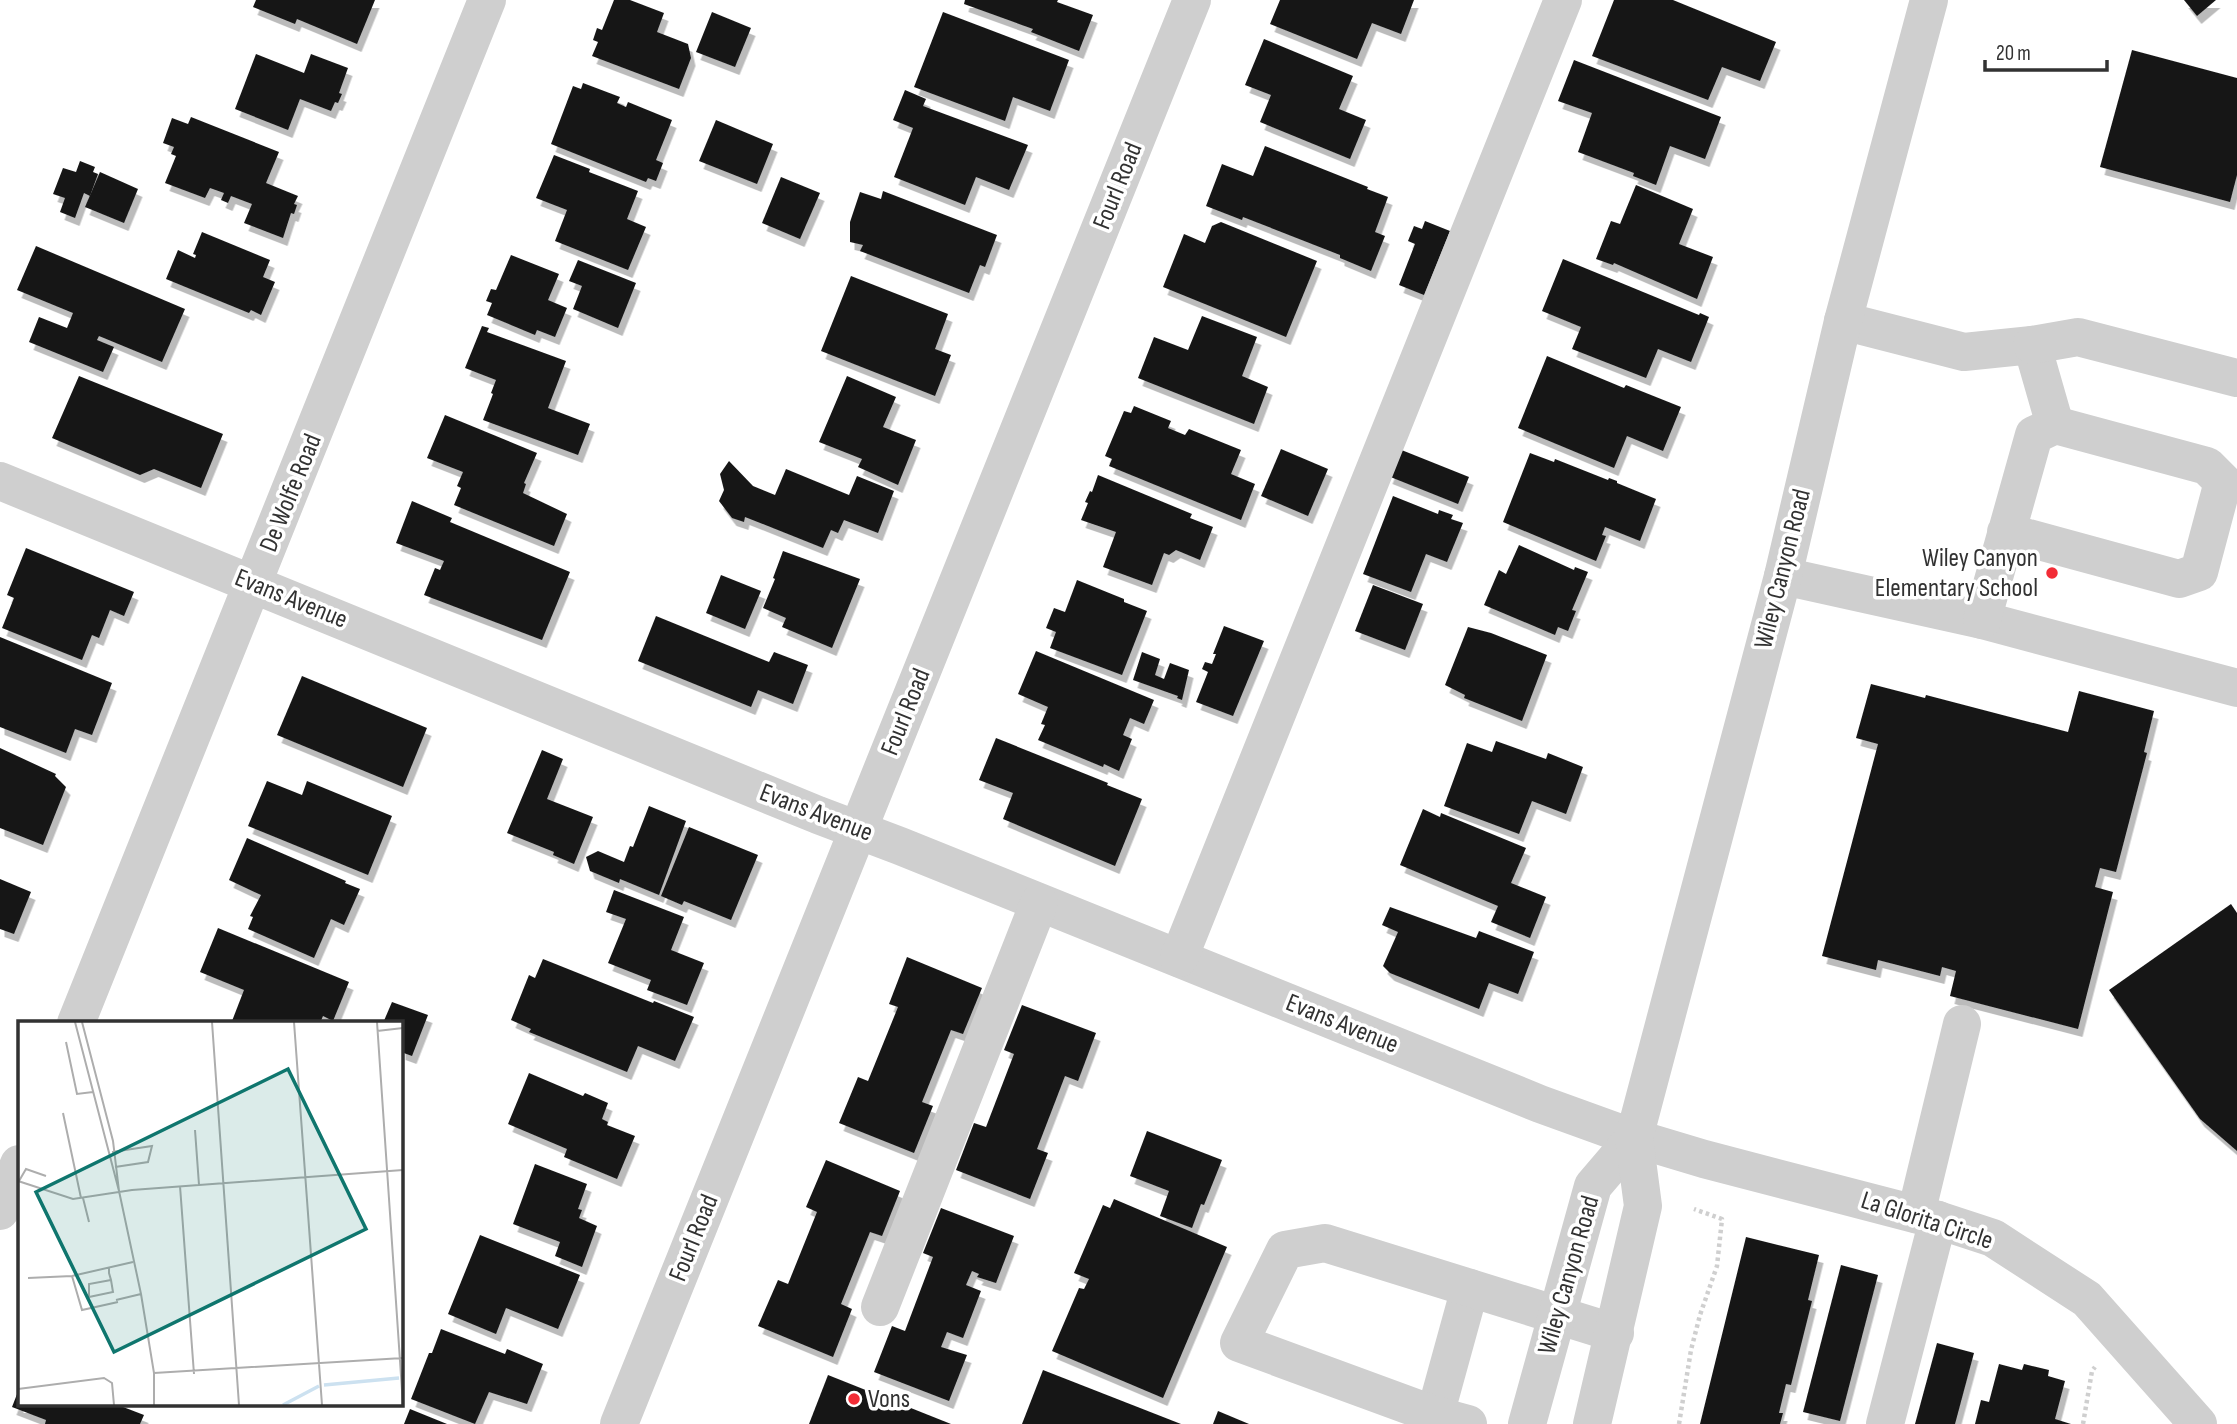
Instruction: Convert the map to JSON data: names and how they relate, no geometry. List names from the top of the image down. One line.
{"streets":{"street":["Fourl Road","De Wolfe Road","Wiley Canyon Road","Evans Avenue","La Glorita Circle"]},"crossings":[["Fourl Road","Evans Avenue"],["De Wolfe Road","Evans Avenue"],["Wiley Canyon Road","Evans Avenue"],["Wiley Canyon Road","La Glorita Circle"],["Evans Avenue","La Glorita Circle"]],"places":["Wiley Canyon Elementary School","Vons"],"scale_bar":"20 m"}
